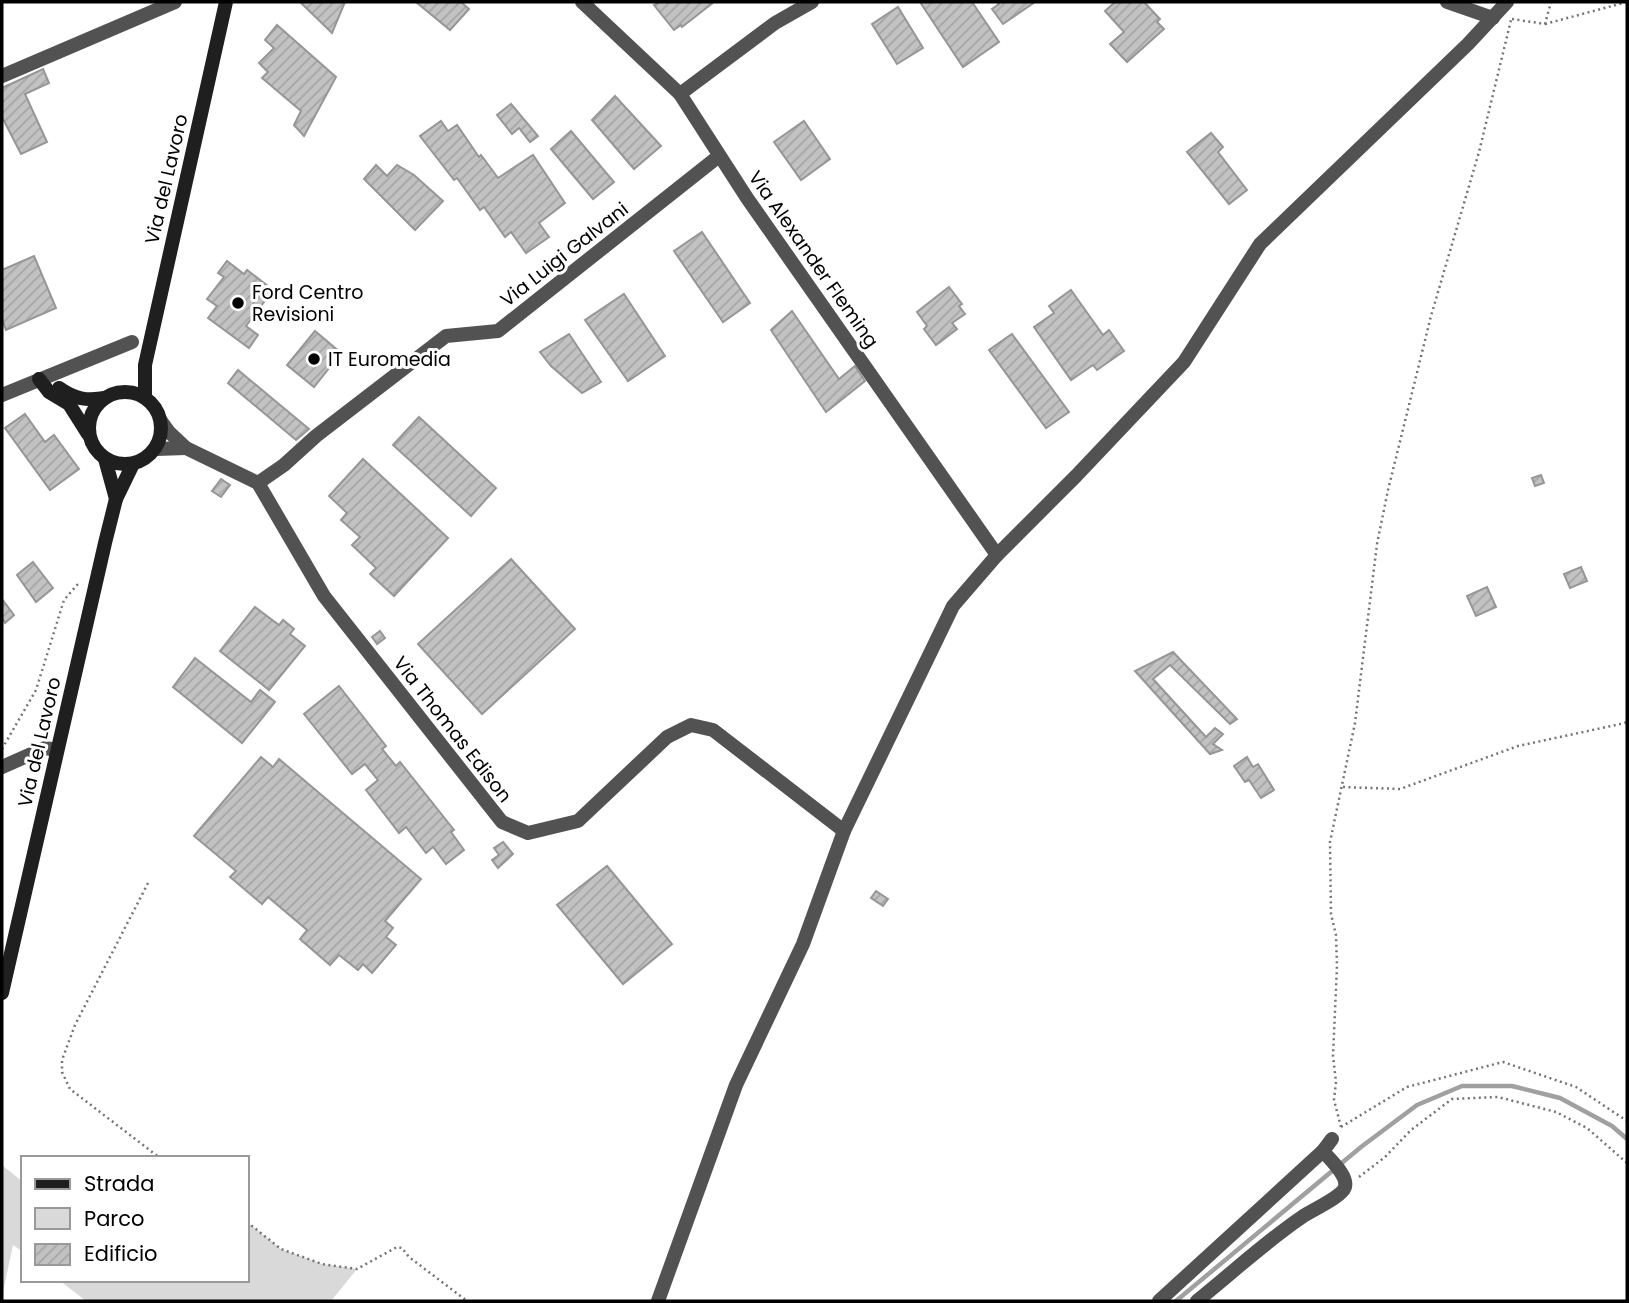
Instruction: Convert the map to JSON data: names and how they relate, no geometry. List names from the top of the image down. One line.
{"streets":{"main road":["Via del Lavoro"],"street":["Via Luigi Galvani","Via Alexander Fleming","Via Thomas Edison"]},"crossings":[["Via Luigi Galvani","Via Alexander Fleming"],["Via Luigi Galvani","Via Thomas Edison"]],"places":["Ford Centro Revisioni","IT Euromedia"],"legend":["Strada","Parco","Edificio"]}
